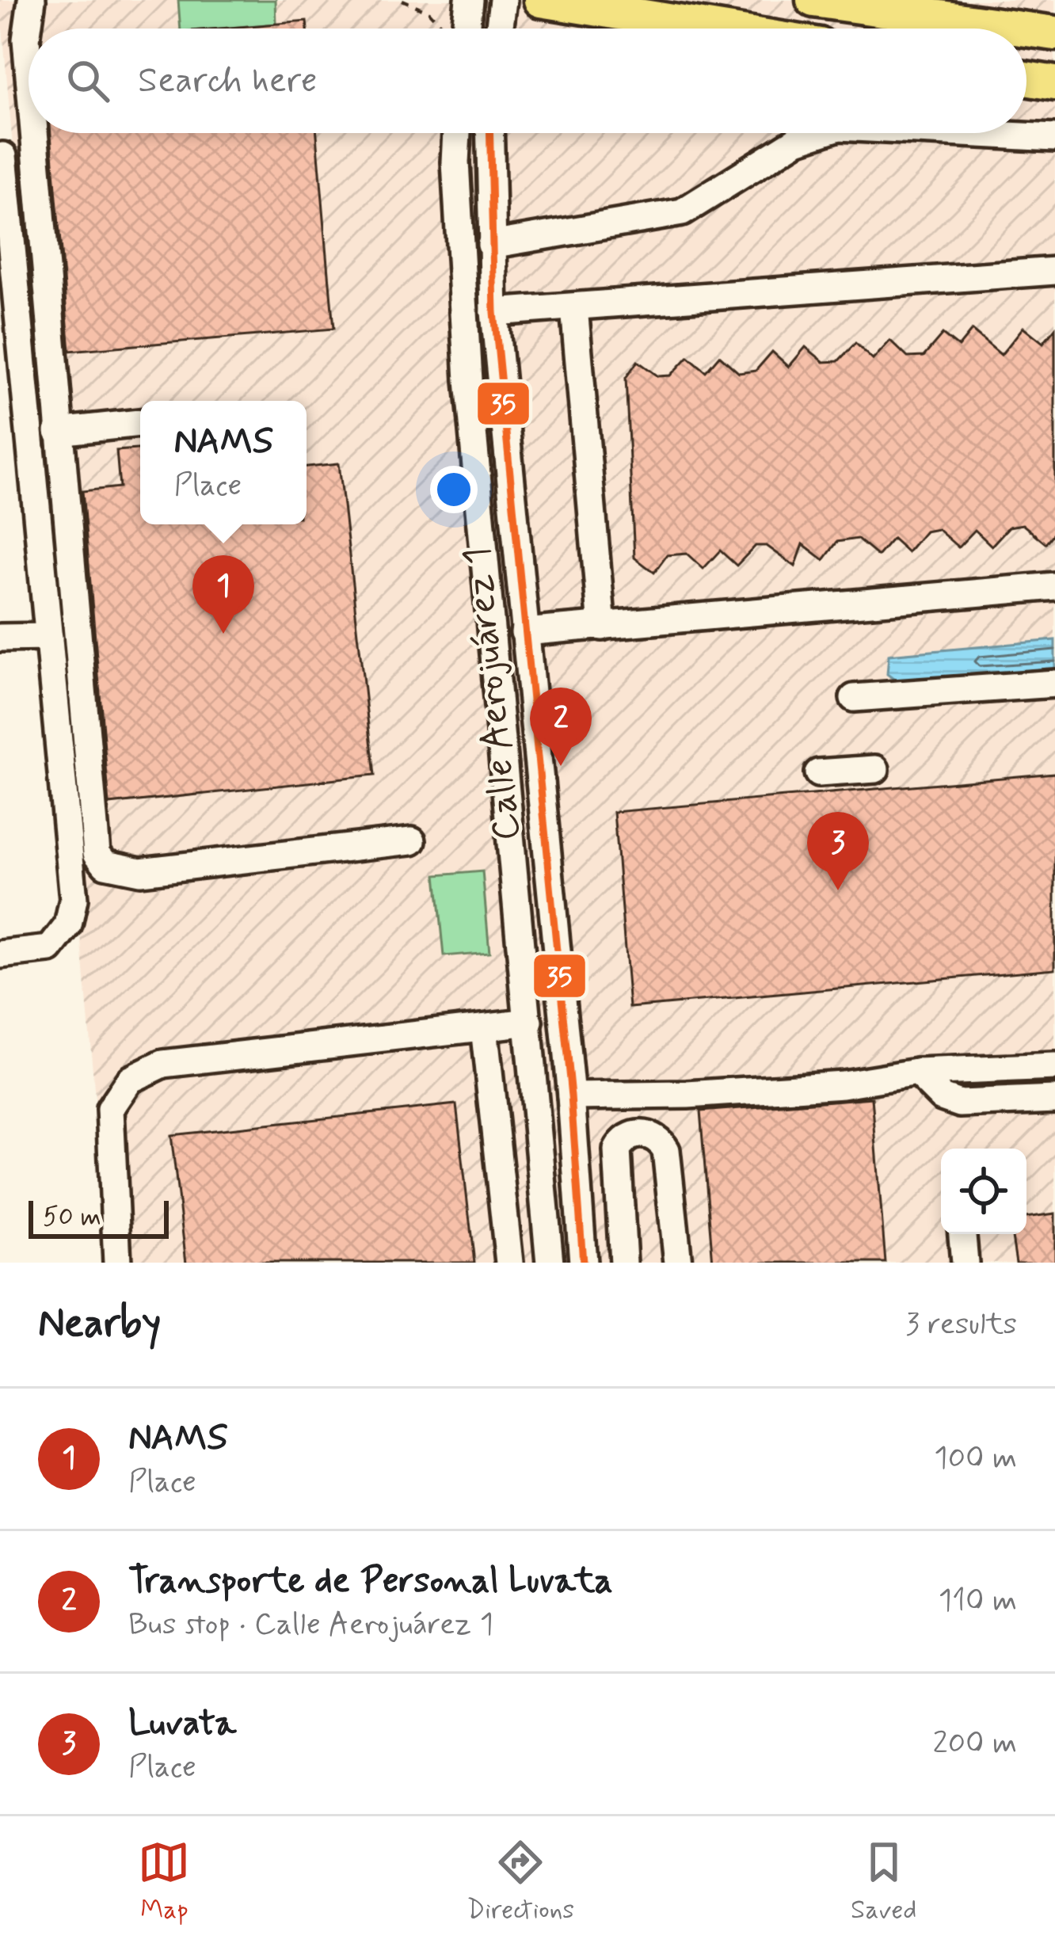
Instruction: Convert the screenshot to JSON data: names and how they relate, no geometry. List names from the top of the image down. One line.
{"streets":{"street":["Calle Aerojuárez 1"]},"lines":["transit line 35"],"scale_bar":"50 m","page":{"search":"Search here","popup":["NAMS","Place"],"pins":["1","2","3"],"scale":"50 m","heading":["Nearby","3 results"],"list":[{"mark":"1","name":"NAMS","note":"Place","value":"100 m"},{"mark":"2","name":"Transporte de Personal Luvata","note":"Bus stop · Calle Aerojuárez 1","value":"110 m"},{"mark":"3","name":"Luvata","note":"Place","value":"200 m"}],"nav":["Map","Directions","Saved"]}}
